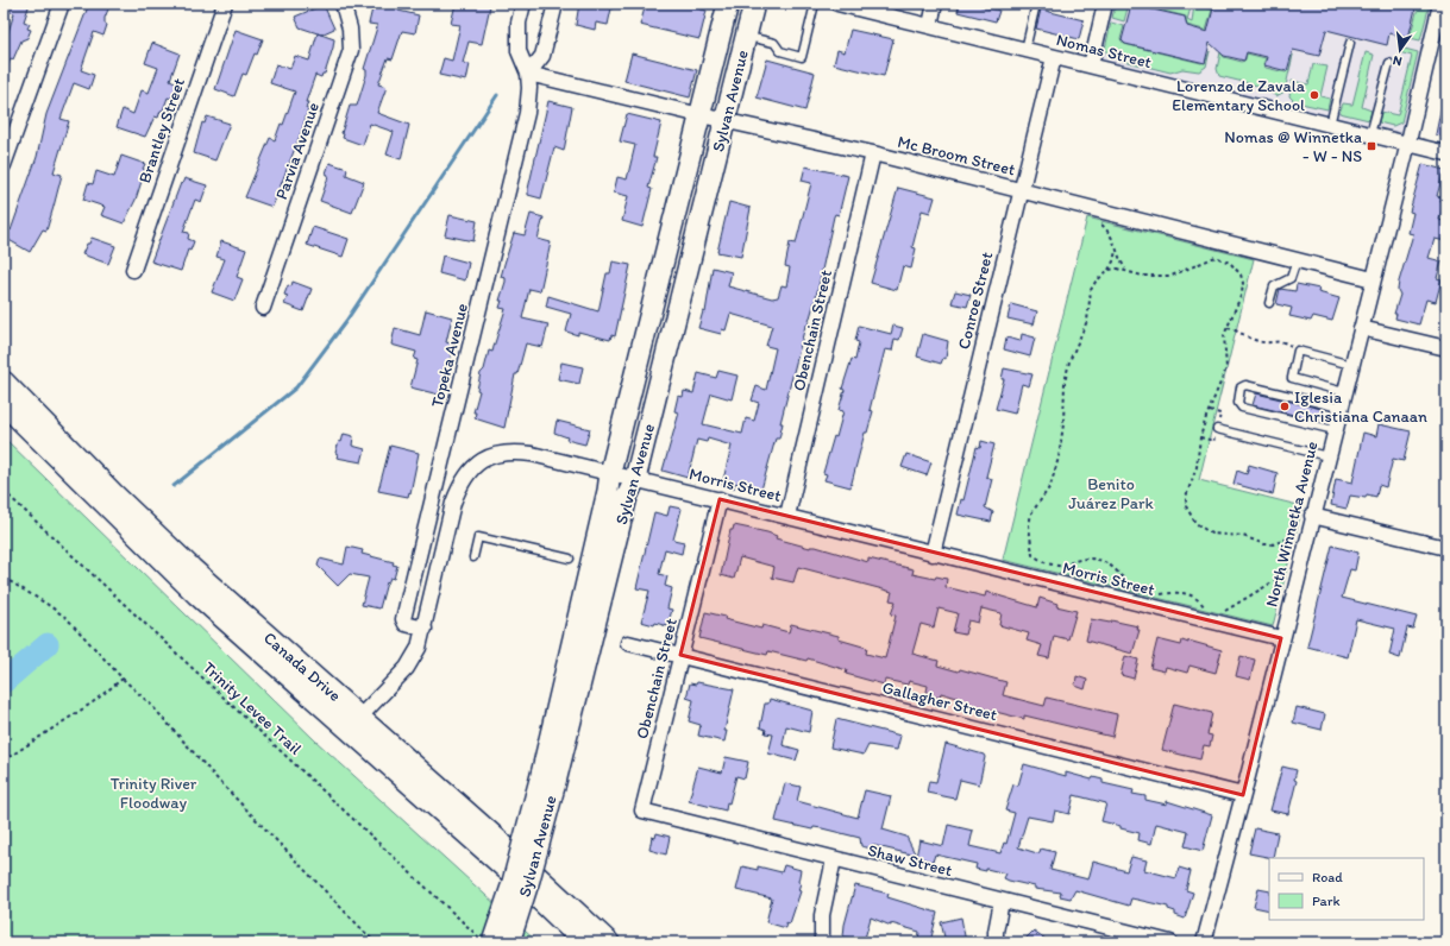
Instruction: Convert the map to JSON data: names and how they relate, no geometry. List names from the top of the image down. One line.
{"streets":{"main road":["Sylvan Avenue","Canada Drive"],"street":["Nomas Street","Brantley Street","Parvia Avenue","Mc Broom Street","Conroe Street","Obenchain Street","Topeka Avenue","Morris Street","North Winnetka Avenue","Gallagher Street","Shaw Street"],"path":["Trinity Levee Trail"]},"crossings":[["Nomas Street","Conroe Street"],["Nomas Street","North Winnetka Avenue"],["Sylvan Avenue","Mc Broom Street"],["Sylvan Avenue","Morris Street"],["Mc Broom Street","Conroe Street"],["Mc Broom Street","Obenchain Street"],["Mc Broom Street","Topeka Avenue"],["Mc Broom Street","North Winnetka Avenue"],["Conroe Street","Morris Street"],["Obenchain Street","Morris Street"],["Obenchain Street","Gallagher Street"],["Obenchain Street","Shaw Street"],["Topeka Avenue","Morris Street"],["Morris Street","North Winnetka Avenue"],["Morris Street","Canada Drive"],["North Winnetka Avenue","Gallagher Street"]],"parks":["Benito Juárez Park","Trinity River Floodway"],"places":{"other":["Lorenzo de Zavala Elementary School","Iglesia Christiana Canaan"],"transit":["Nomas @ Winnetka - W - NS"]},"legend":["Road","Park"],"north":"bottom"}
